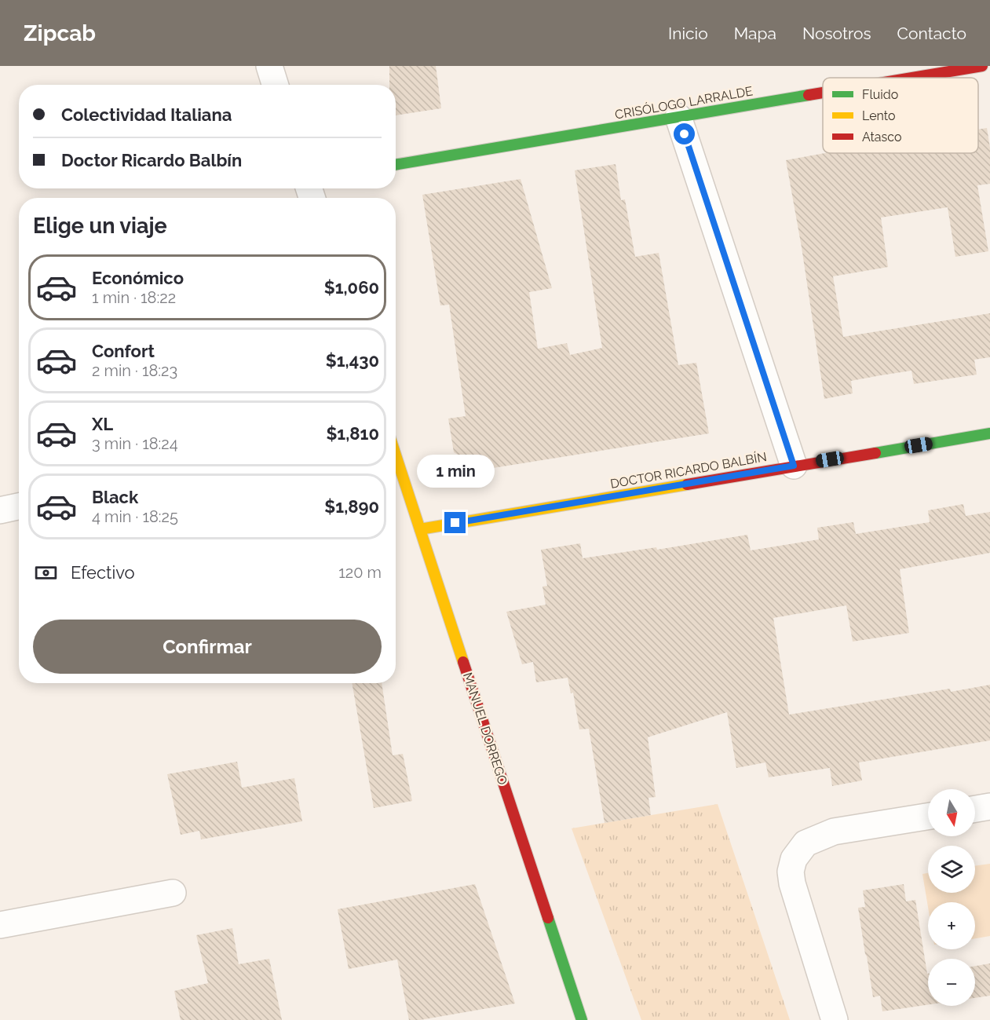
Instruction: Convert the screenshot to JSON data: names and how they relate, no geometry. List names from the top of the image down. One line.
{"streets":{"street":["CRISÓLOGO LARRALDE","DOCTOR RICARDO BALBÍN","MANUEL DORREGO"]},"crossings":[["DOCTOR RICARDO BALBÍN","MANUEL DORREGO"]],"legend":["Fluido","Lento","Atasco"],"north":"bottom","page":{"header":"Zipcab","nav":["Inicio","Mapa","Nosotros","Contacto"],"banner":["Colectividad Italiana","Doctor Ricardo Balbín"],"heading":"Elige un viaje","list":[{"name":"Económico","note":"1 min · 18:22","value":"$1,060"},{"name":"Confort","note":"2 min · 18:23","value":"$1,430"},{"name":"XL","note":"3 min · 18:24","value":"$1,810"},{"name":"Black","note":"4 min · 18:25","value":"$1,890"}],"bubble":"1 min","pay":["Efectivo","120 m"],"buttons":"Confirmar","map_buttons":["+","−"]}}
